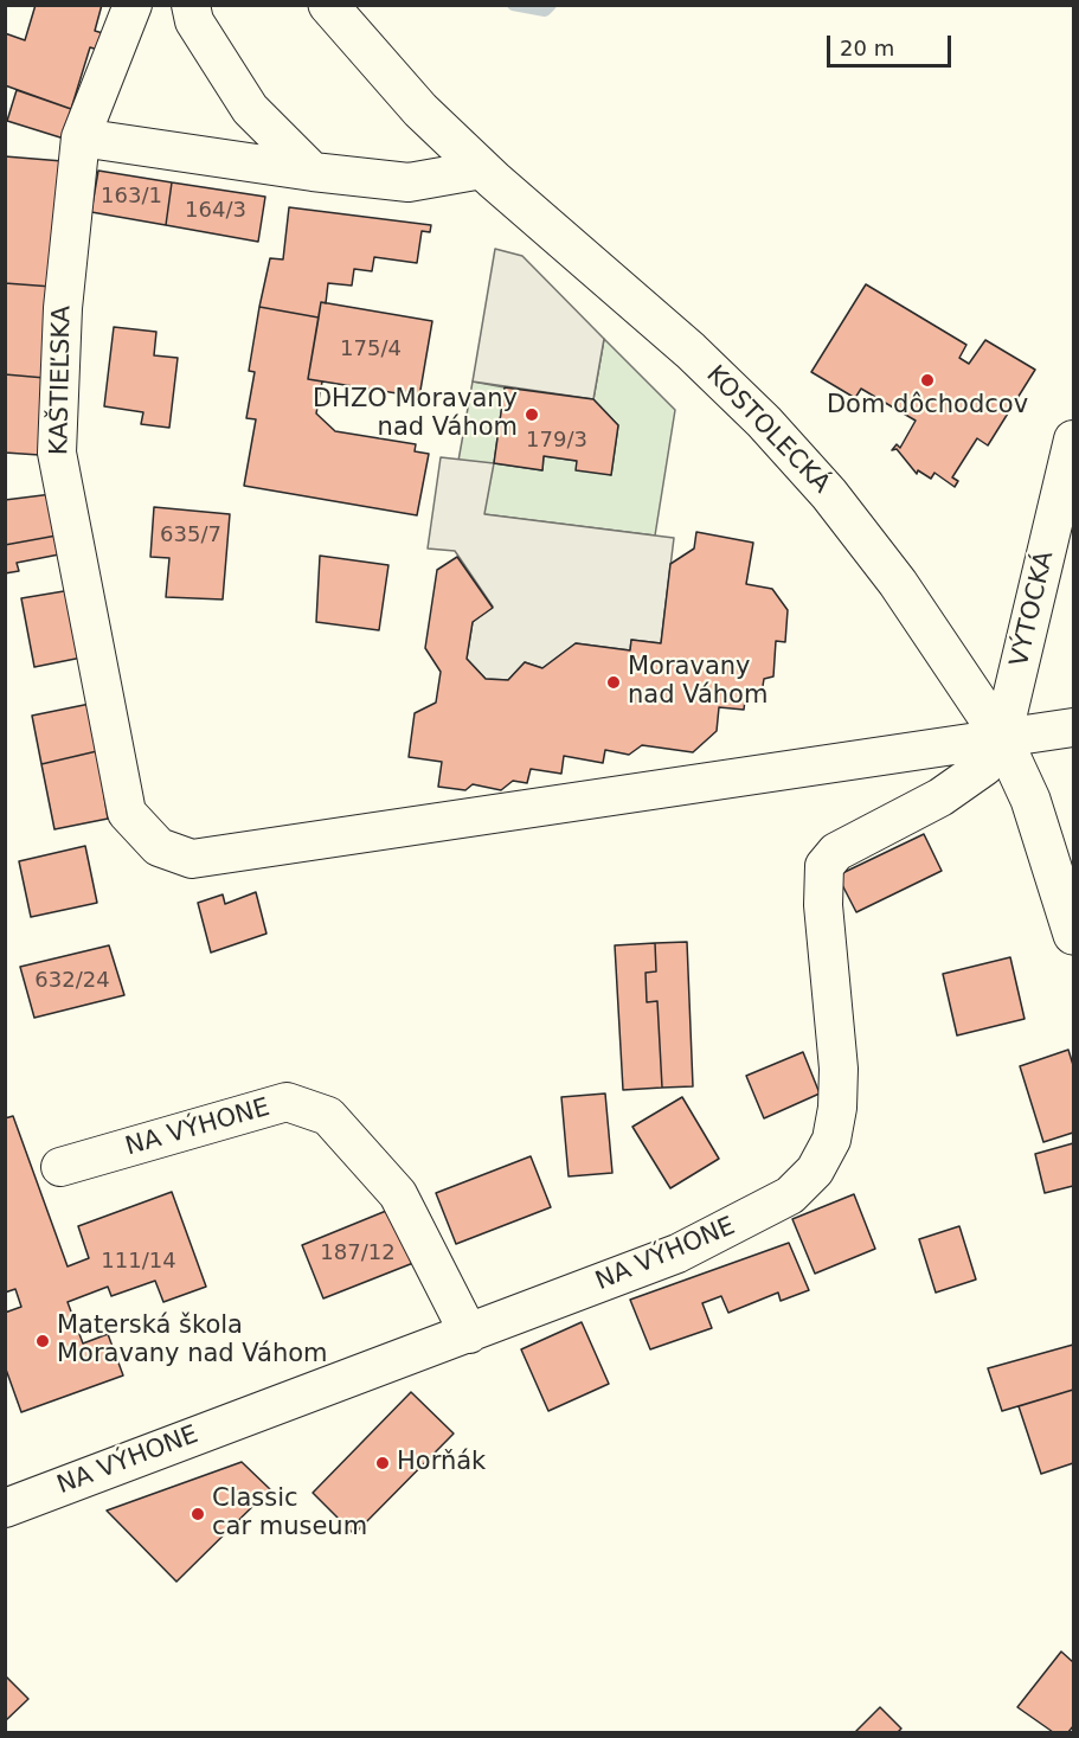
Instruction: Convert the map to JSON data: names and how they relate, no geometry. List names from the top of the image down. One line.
{"streets":{"main road":["KOSTOLECKÁ"],"street":["KAŠTIEĽSKA","VÝTOCKÁ","NA VÝHONE"]},"crossings":[["KAŠTIEĽSKA","KOSTOLECKÁ"],["KAŠTIEĽSKA","VÝTOCKÁ"],["KAŠTIEĽSKA","NA VÝHONE"],["KOSTOLECKÁ","VÝTOCKÁ"],["KOSTOLECKÁ","NA VÝHONE"],["VÝTOCKÁ","NA VÝHONE"]],"places":["Dom dôchodcov","DHZO Moravany nad Váhom","Moravany nad Váhom","Materská škola Moravany nad Váhom","Horňák","Classic car museum"],"house_numbers":["163/1","164/3","175/4","179/3","635/7","632/24","187/12","111/14"],"scale_bar":"20 m"}
